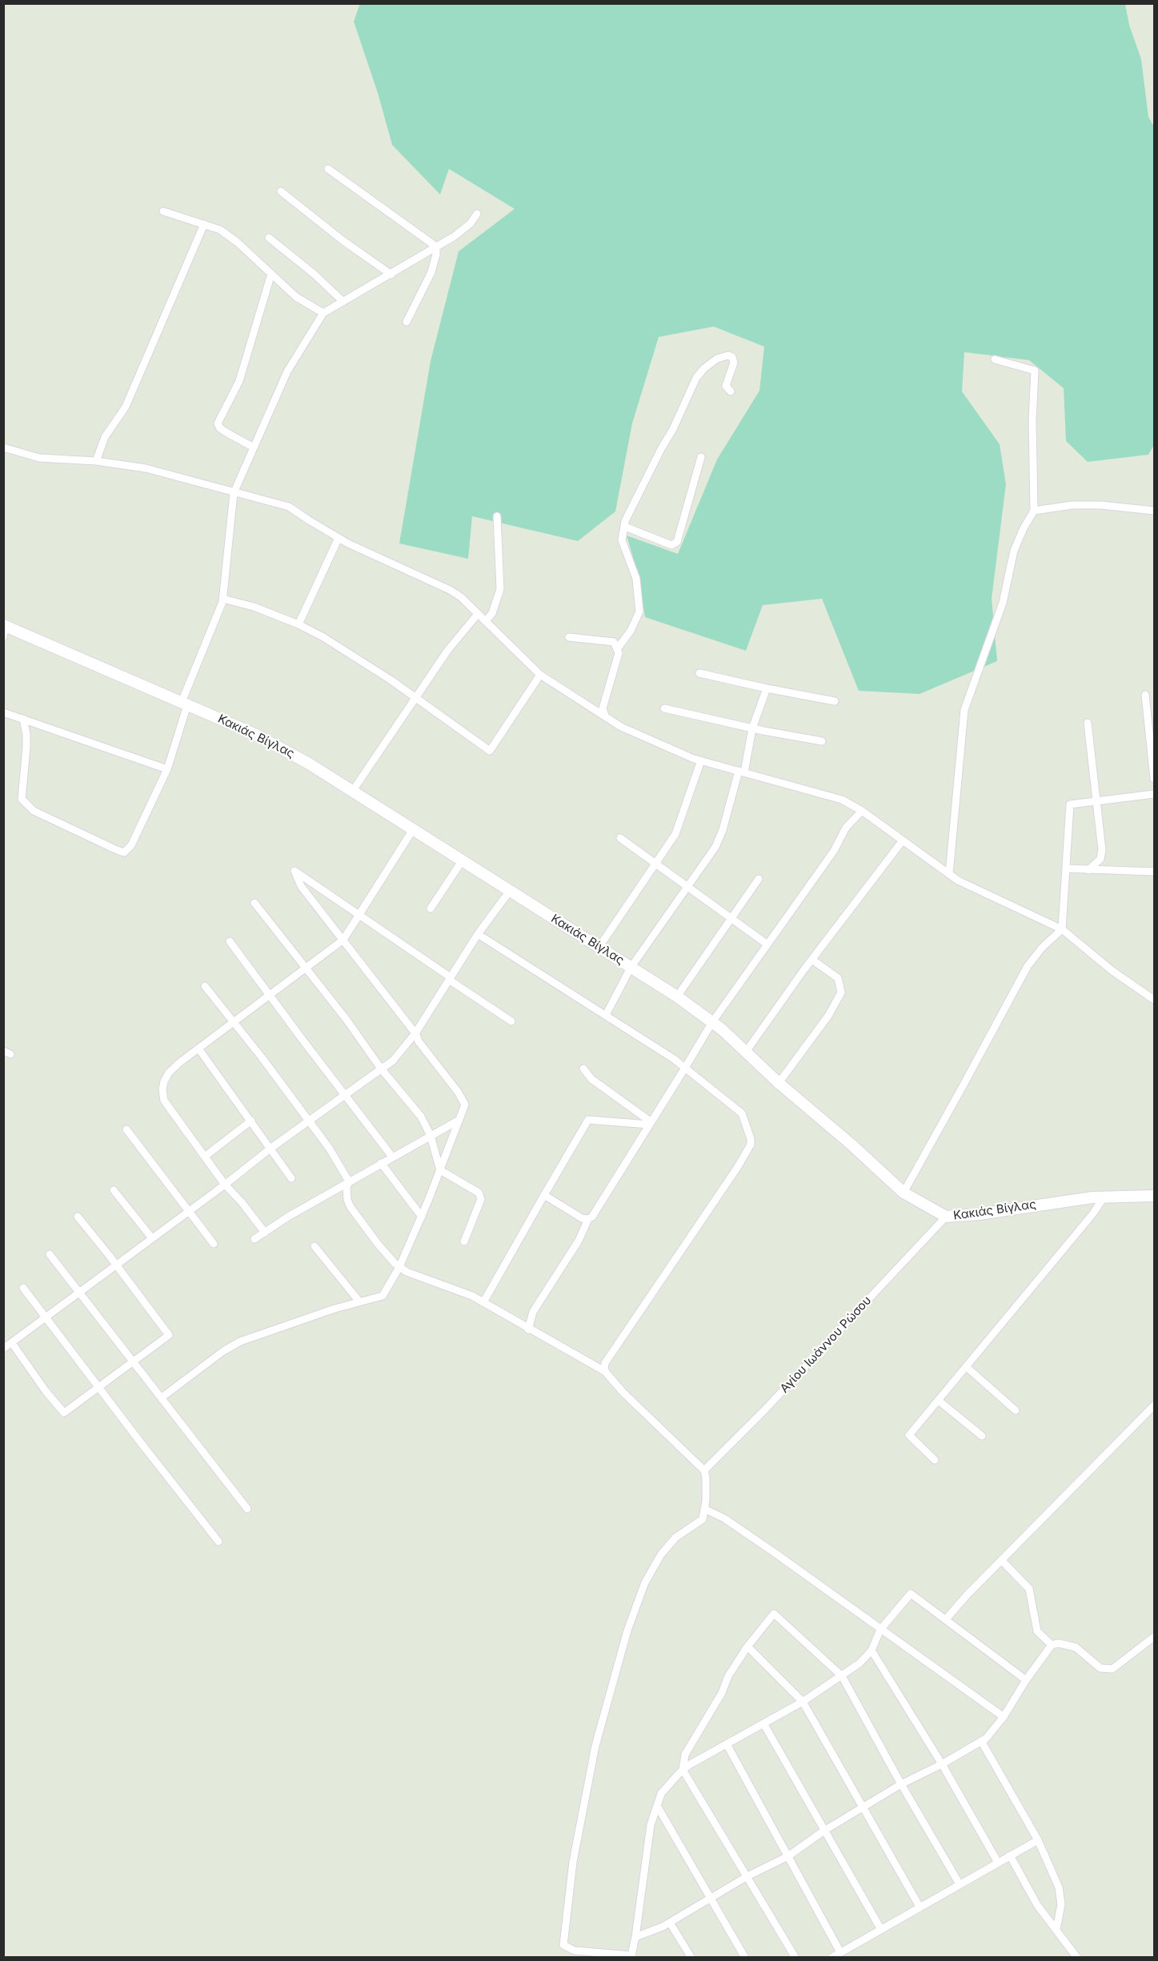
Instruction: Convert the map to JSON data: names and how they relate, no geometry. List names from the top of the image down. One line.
{"streets":{"street":["Κακιάς Βίγλας","Αγίου Ιωάννου Ρώσου"]},"crossings":[["Κακιάς Βίγλας","Αγίου Ιωάννου Ρώσου"]]}
